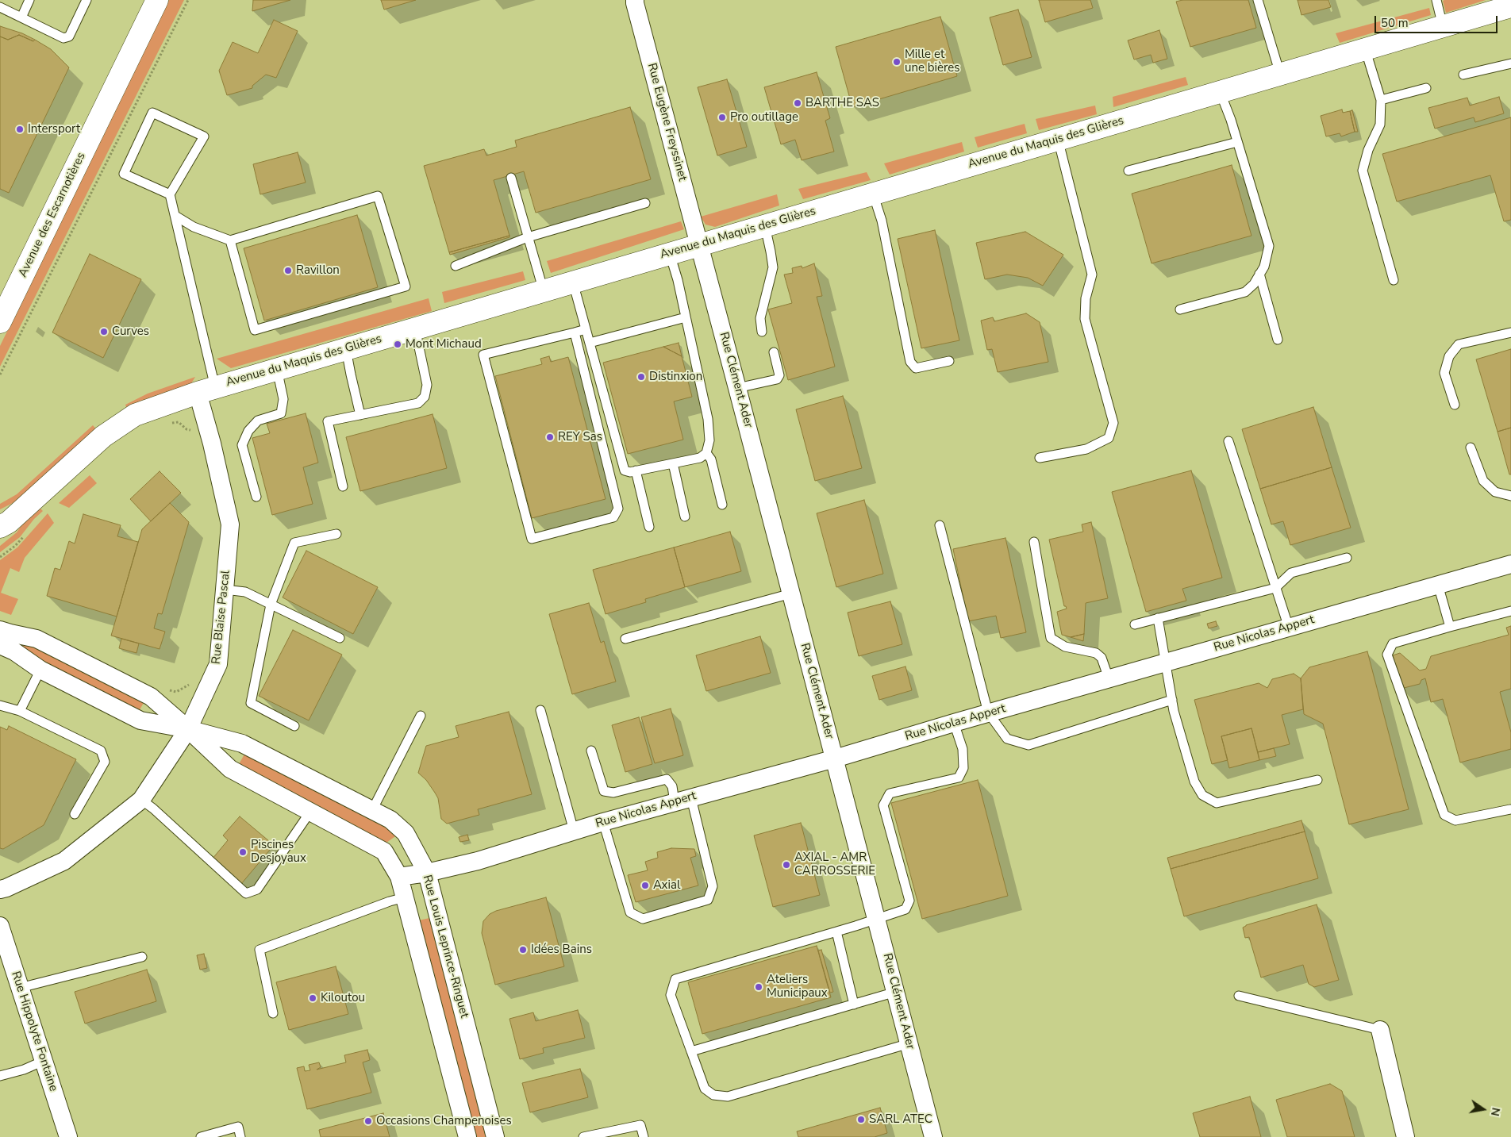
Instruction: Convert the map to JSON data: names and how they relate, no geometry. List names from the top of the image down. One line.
{"streets":{"main road":["Avenue du Maquis des Glières","Avenue des Escarnotières"],"street":["Rue Eugène Freyssinet","Rue Clément Ader","Rue Blaise Pascal","Rue Nicolas Appert","Rue Louis Leprince-Ringuet","Rue Hippolyte Fontaine"]},"crossings":[["Rue Eugène Freyssinet","Avenue du Maquis des Glières"],["Rue Eugène Freyssinet","Rue Clément Ader"],["Avenue du Maquis des Glières","Rue Clément Ader"],["Avenue du Maquis des Glières","Rue Blaise Pascal"],["Rue Clément Ader","Rue Nicolas Appert"],["Rue Blaise Pascal","Rue Louis Leprince-Ringuet"],["Rue Nicolas Appert","Rue Louis Leprince-Ringuet"]],"places":["Mille et une bières","BARTHE SAS","Pro outillage","Intersport","Ravillon","Curves","Mont Michaud","Distinxion","REY Sas","Piscines Desjoyaux","AXIAL - AMR CARROSSERIE","Axial","Idées Bains","Ateliers Municipaux","Kiloutou","SARL ATEC","Occasions Champenoises"],"scale_bar":"50 m","north":"right"}
